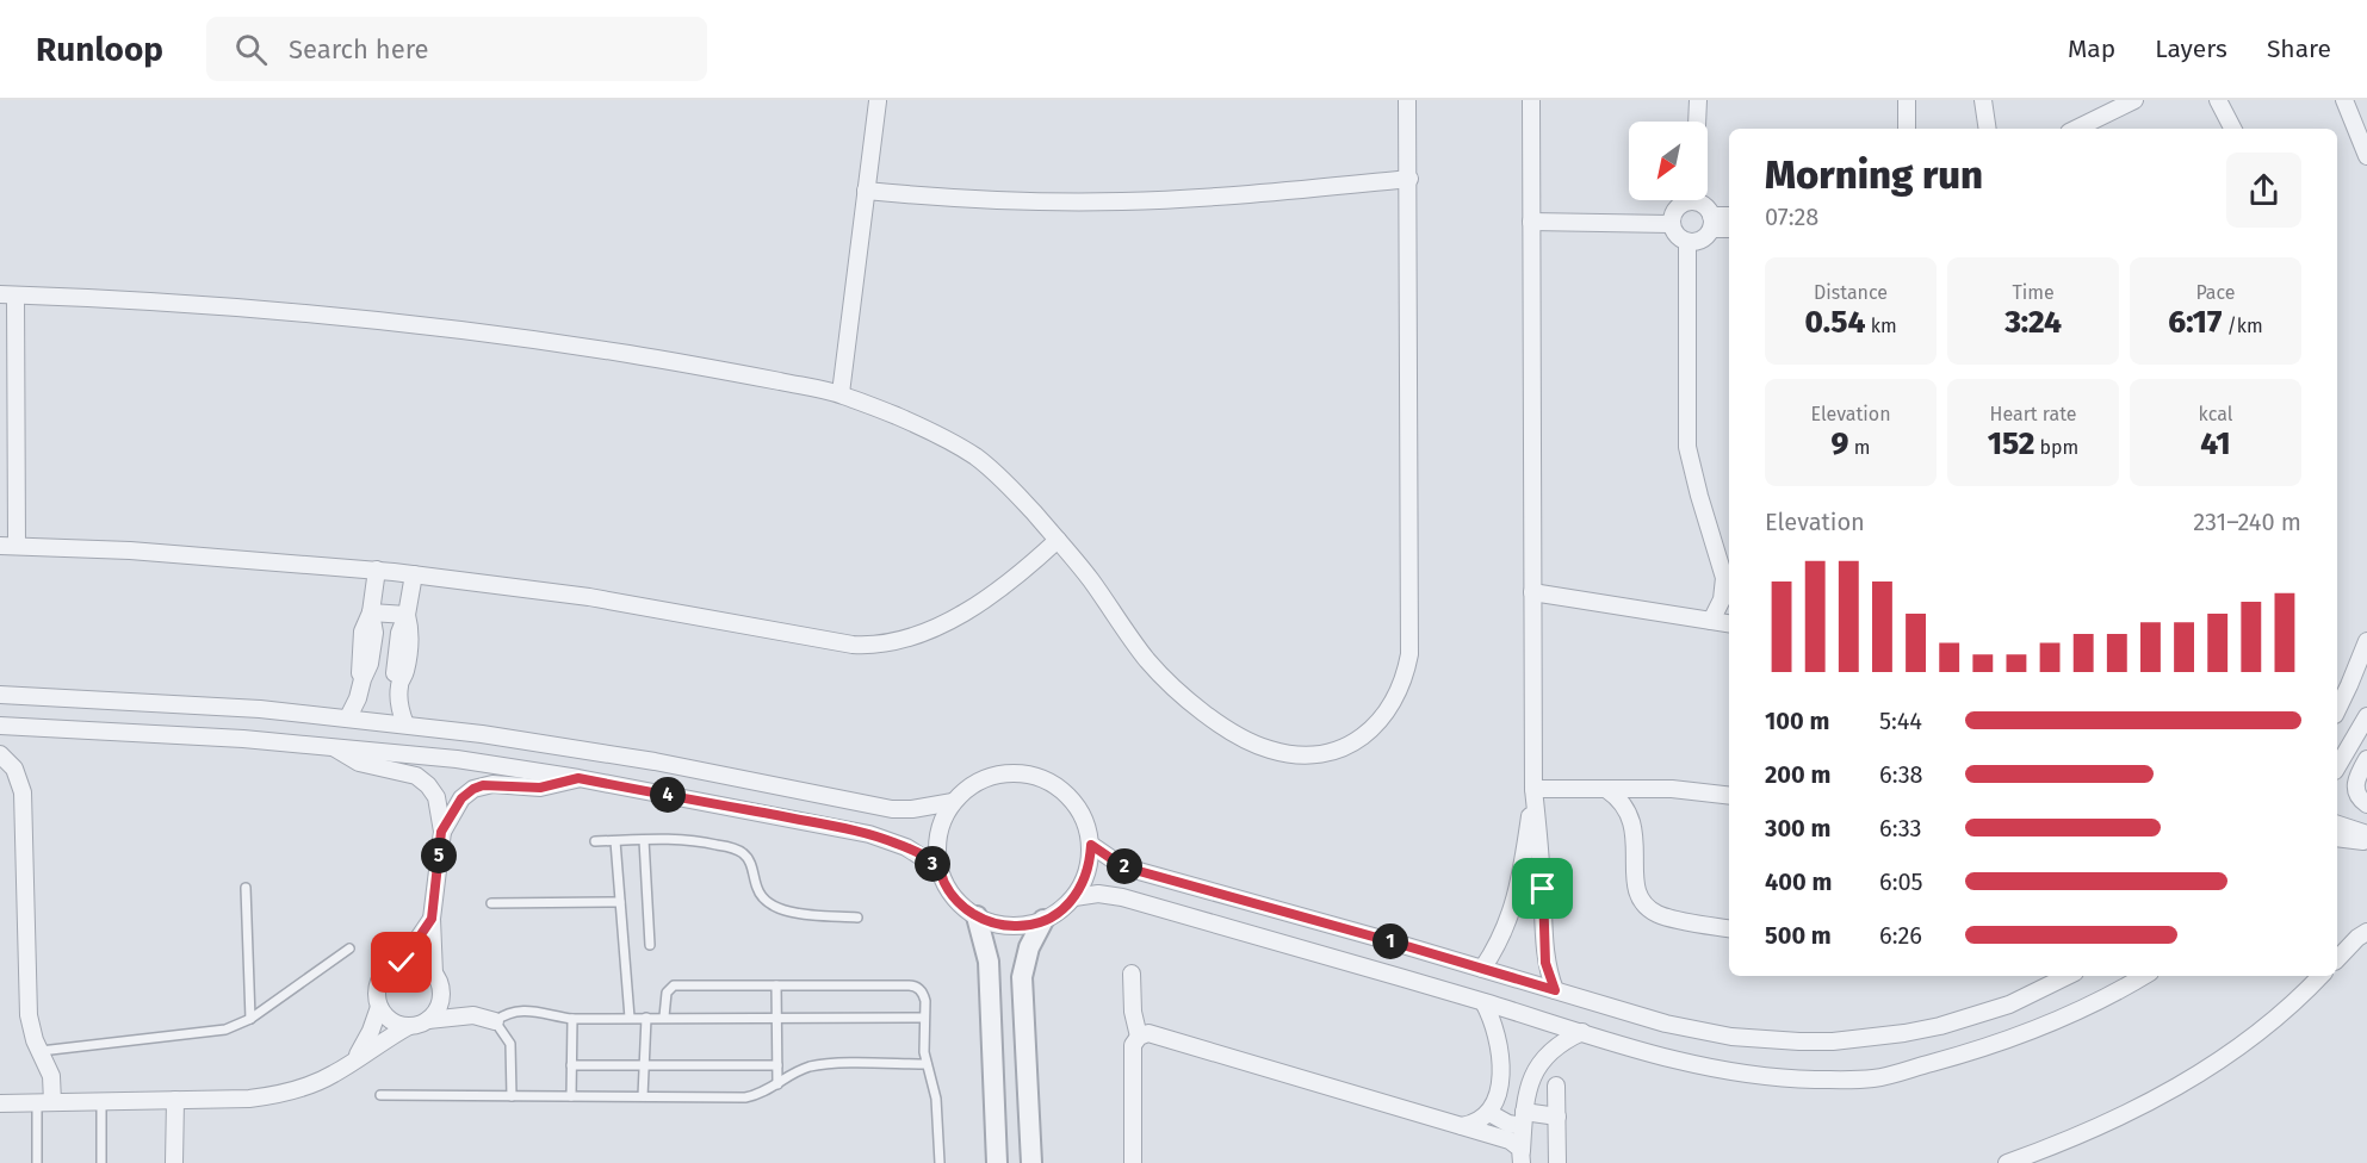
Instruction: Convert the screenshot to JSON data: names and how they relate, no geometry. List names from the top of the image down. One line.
{"north":"bottom left","page":{"header":"Runloop","search":"Search here","nav":["Map","Layers","Share"],"heading":["Morning run","07:28"],"stats":[["Distance","0.54 km"],["Time","3:24"],["Pace","6:17 /km"],["Elevation","9 m"],["Heart rate","152 bpm"],["kcal","41"]],"chart":["Elevation","231–240 m"],"list":[{"name":"100 m","note":"5:44"},{"name":"200 m","note":"6:38"},{"name":"300 m","note":"6:33"},{"name":"400 m","note":"6:05"},{"name":"500 m","note":"6:26"}],"pins":["4","5","3","2","1"]}}
